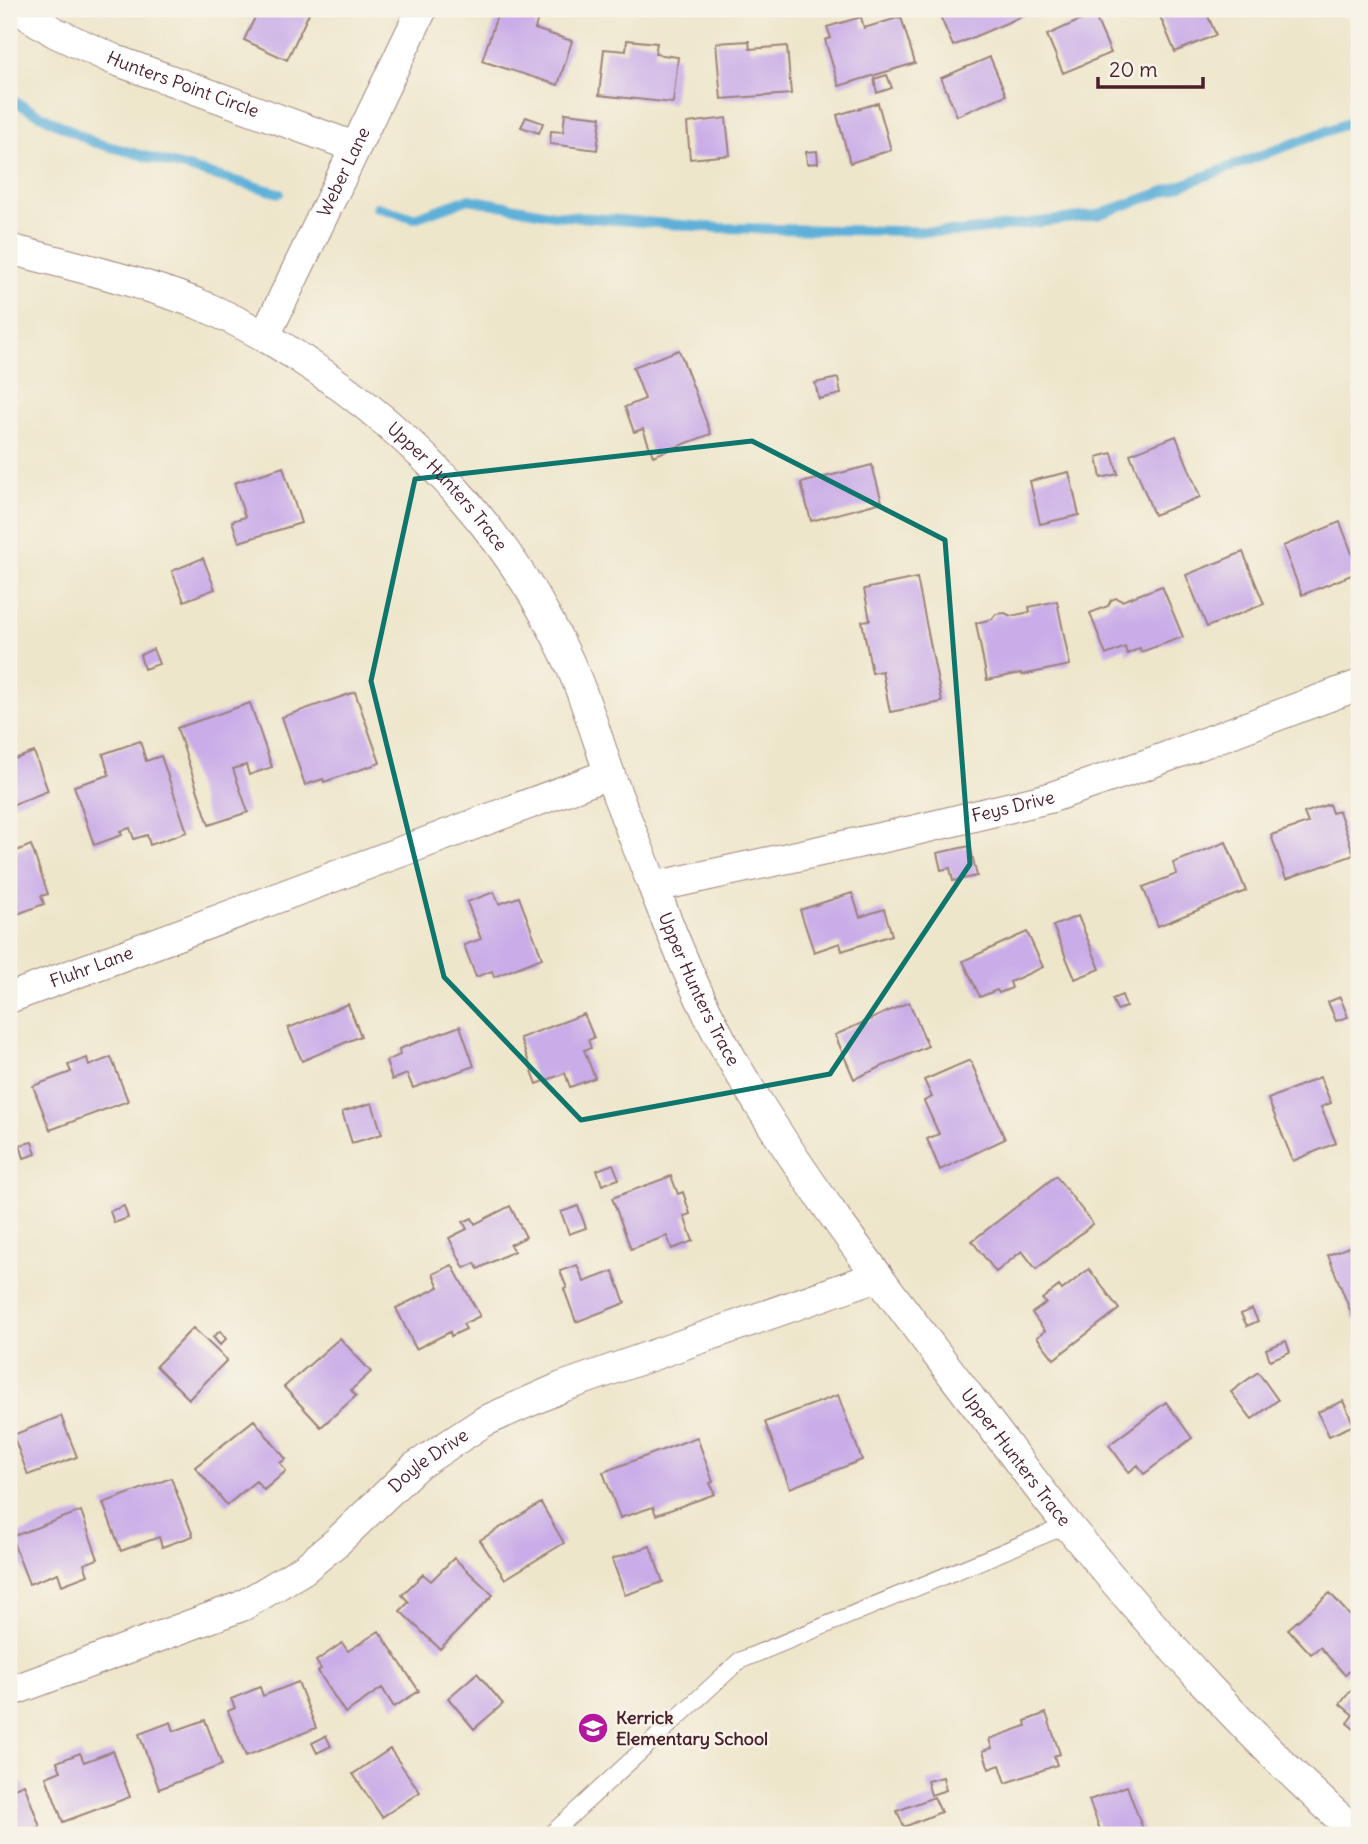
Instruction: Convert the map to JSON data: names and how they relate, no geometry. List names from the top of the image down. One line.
{"streets":{"street":["Hunters Point Circle","Weber Lane","Upper Hunters Trace","Feys Drive","Fluhr Lane","Doyle Drive"]},"crossings":[["Hunters Point Circle","Weber Lane"],["Weber Lane","Upper Hunters Trace"],["Upper Hunters Trace","Feys Drive"],["Upper Hunters Trace","Fluhr Lane"],["Upper Hunters Trace","Doyle Drive"]],"places":{"school or university":["Kerrick Elementary School"]},"scale_bar":"20 m"}
